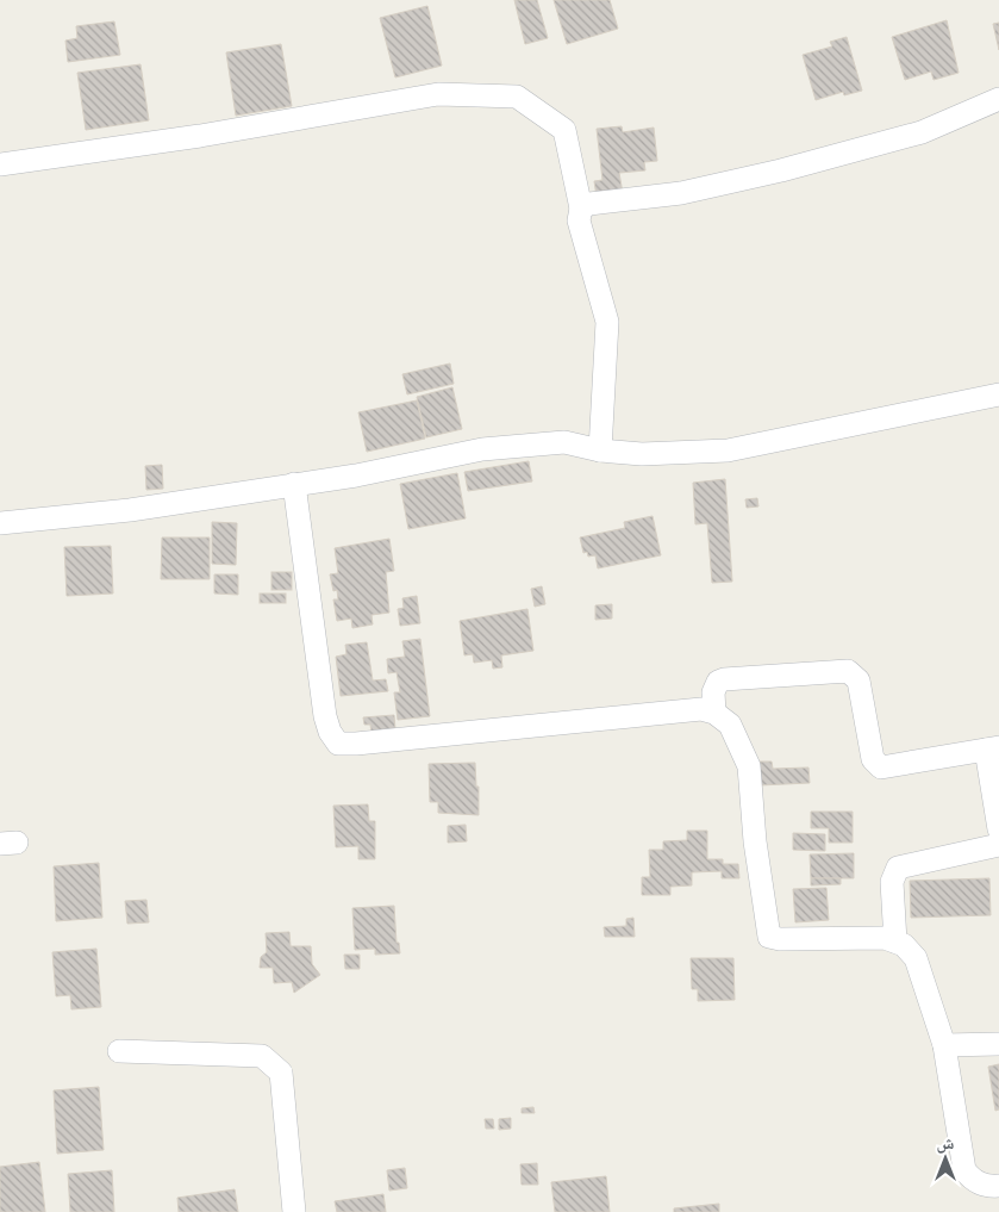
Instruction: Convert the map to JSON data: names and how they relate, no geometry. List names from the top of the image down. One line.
{"north":"top"}
